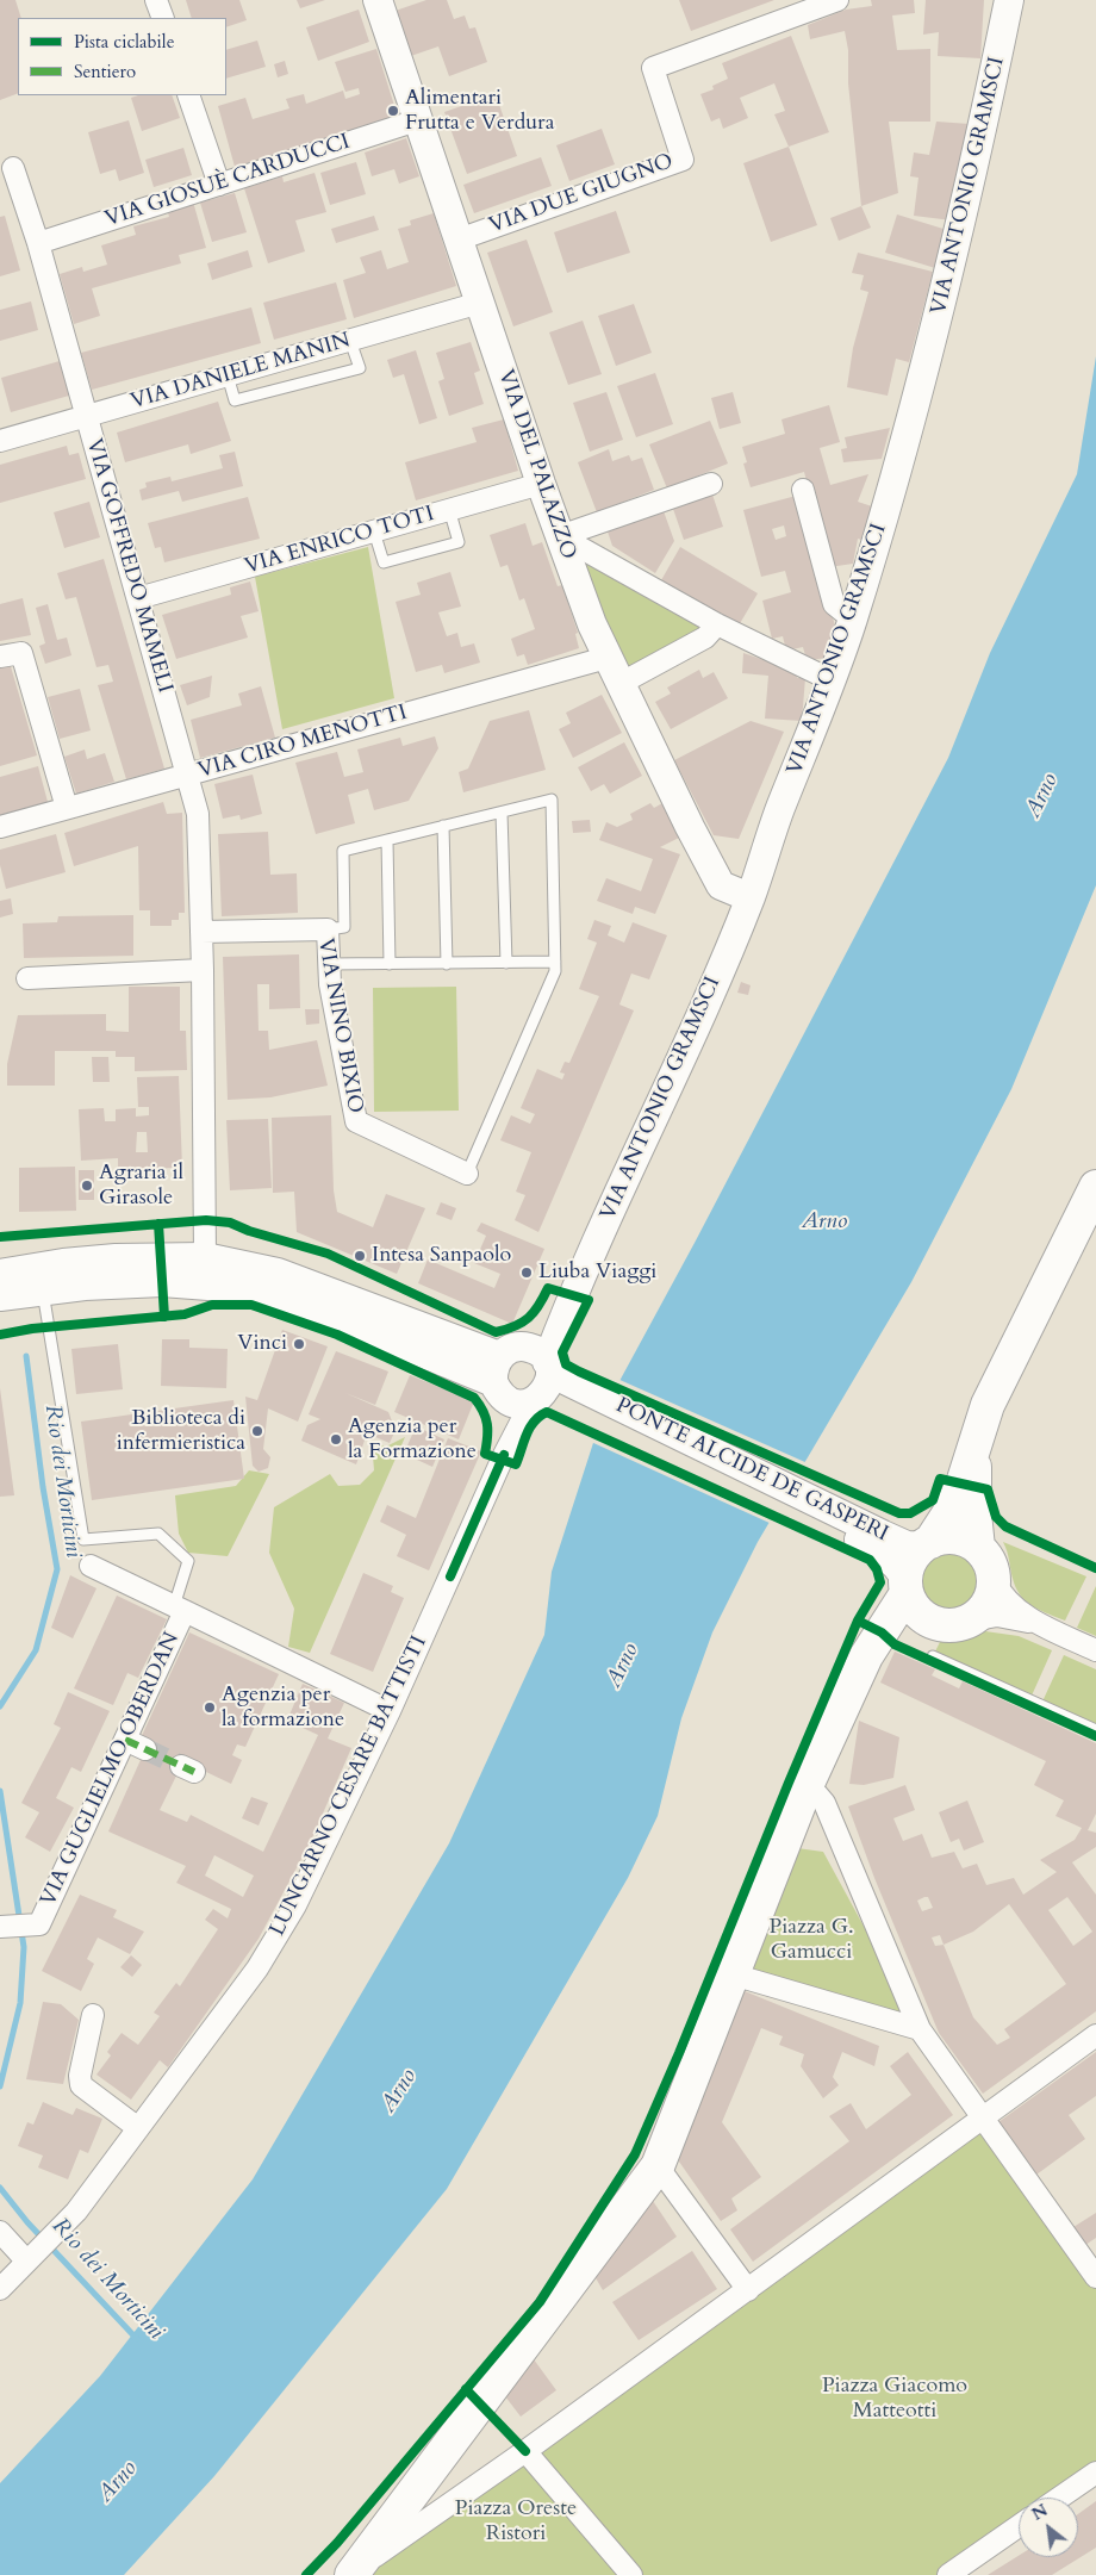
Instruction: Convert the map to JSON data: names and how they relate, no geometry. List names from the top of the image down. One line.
{"streets":{"main road":["VIA ANTONIO GRAMSCI","VIA DEL PALAZZO","PONTE ALCIDE DE GASPERI"],"street":["VIA GIOSUÈ CARDUCCI","VIA DUE GIUGNO","VIA DANIELE MANIN","VIA ENRICO TOTI","VIA GOFFREDO MAMELI","VIA CIRO MENOTTI","VIA NINO BIXIO","VIA GUGLIELMO OBERDAN","LUNGARNO CESARE BATTISTI"]},"crossings":[["VIA GIOSUÈ CARDUCCI","VIA DEL PALAZZO"],["VIA GIOSUÈ CARDUCCI","VIA GOFFREDO MAMELI"],["VIA ANTONIO GRAMSCI","VIA DEL PALAZZO"],["VIA ANTONIO GRAMSCI","PONTE ALCIDE DE GASPERI"],["VIA ANTONIO GRAMSCI","LUNGARNO CESARE BATTISTI"],["VIA DUE GIUGNO","VIA DEL PALAZZO"],["VIA DANIELE MANIN","VIA DEL PALAZZO"],["VIA DANIELE MANIN","VIA GOFFREDO MAMELI"],["VIA DEL PALAZZO","VIA ENRICO TOTI"],["VIA DEL PALAZZO","VIA CIRO MENOTTI"],["VIA ENRICO TOTI","VIA GOFFREDO MAMELI"],["VIA GOFFREDO MAMELI","VIA CIRO MENOTTI"],["VIA GOFFREDO MAMELI","VIA NINO BIXIO"],["PONTE ALCIDE DE GASPERI","LUNGARNO CESARE BATTISTI"],["VIA GUGLIELMO OBERDAN","LUNGARNO CESARE BATTISTI"]],"water":["Arno","Rio dei Morticini"],"parks":["Piazza G. Gamucci","Piazza Giacomo Matteotti","Piazza Oreste Ristori"],"places":["Alimentari Frutta e Verdura","Agraria il Girasole","Intesa Sanpaolo","Liuba Viaggi","Vinci","Biblioteca di infermieristica","Agenzia per la Formazione","Agenzia per la formazione"],"legend":["Pista ciclabile","Sentiero"],"north":"top left"}
